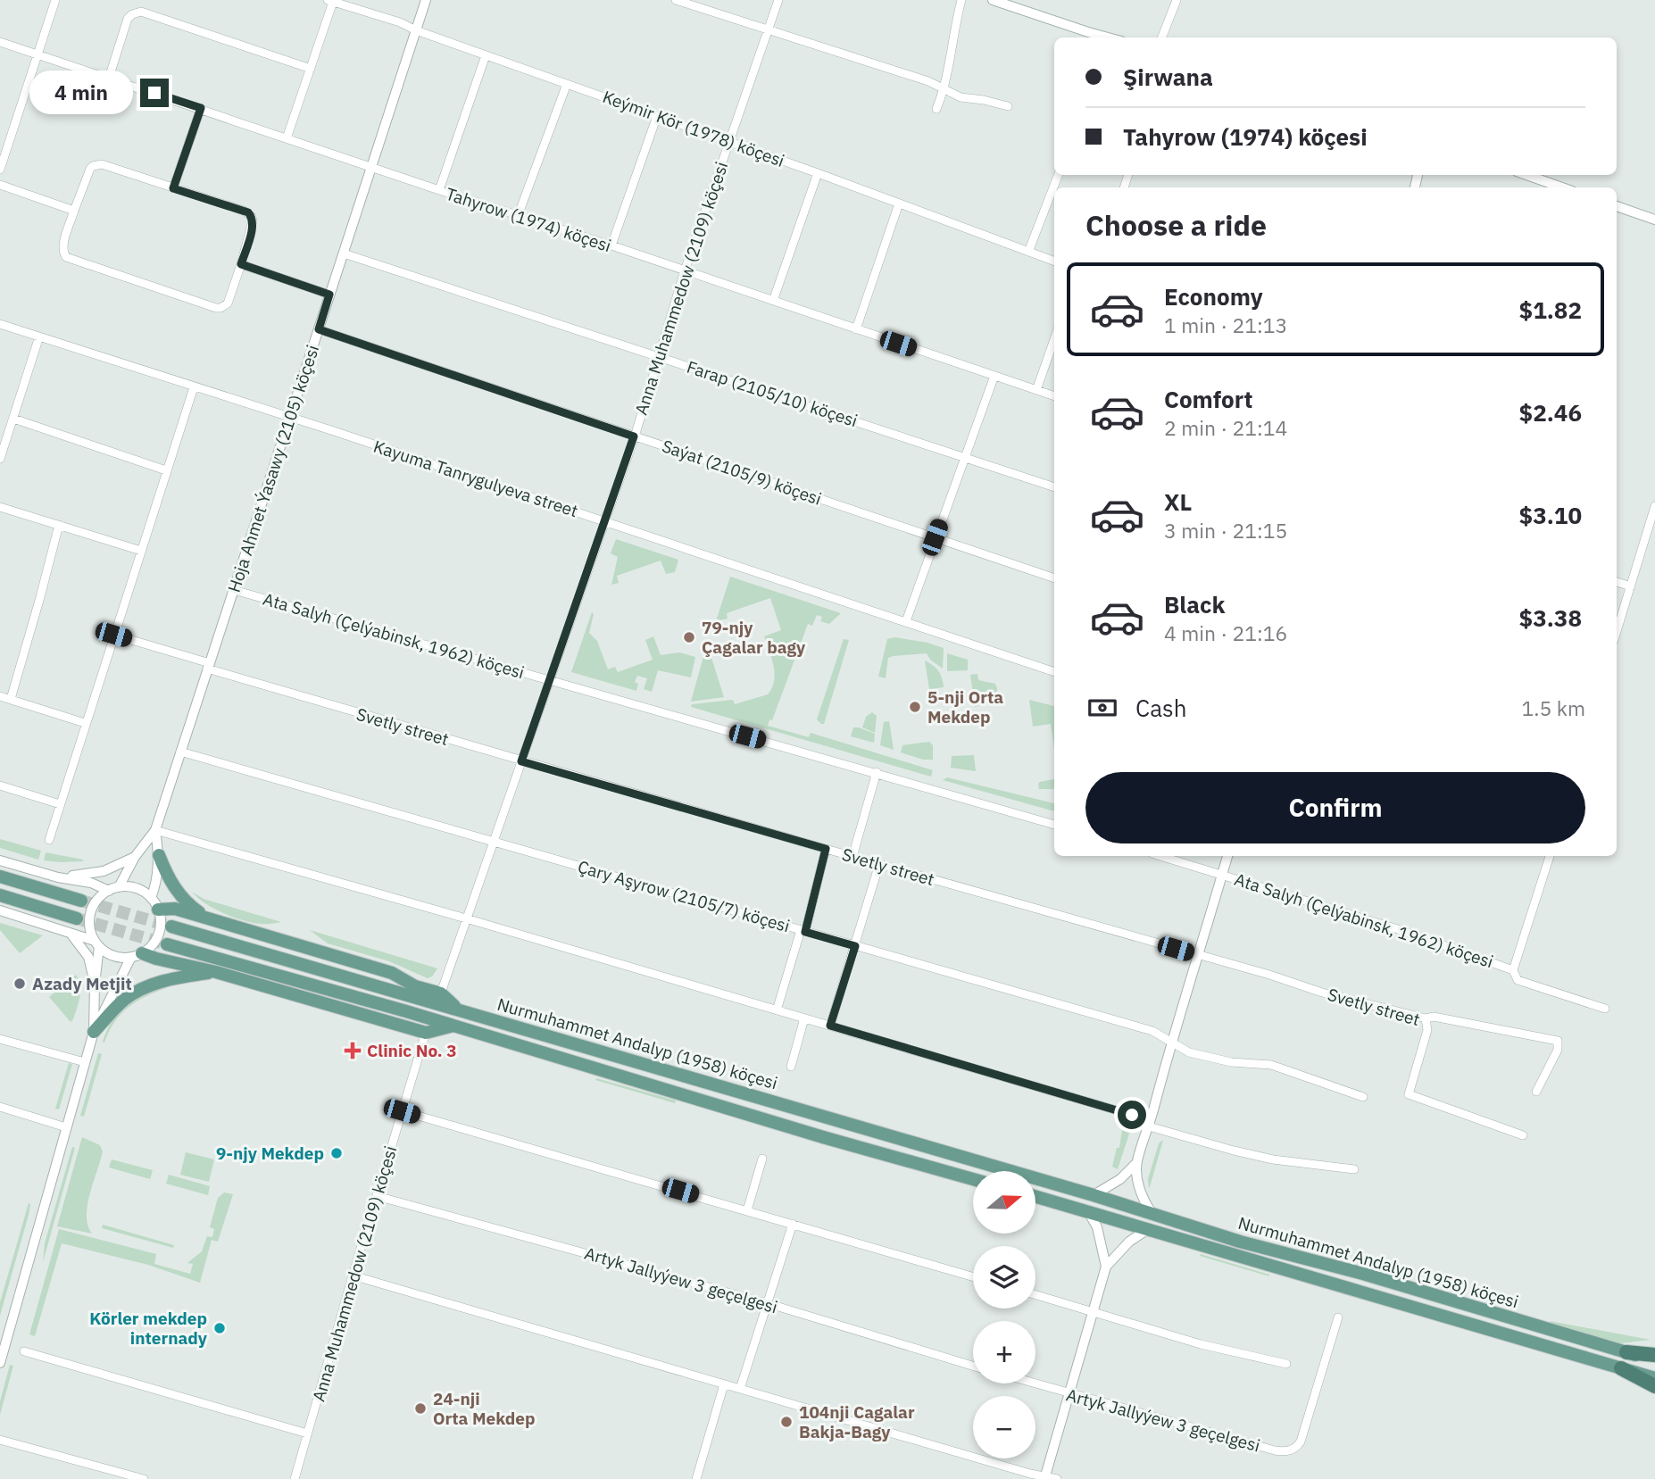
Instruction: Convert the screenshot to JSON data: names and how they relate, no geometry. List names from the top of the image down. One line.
{"streets":{"main road":["Nurmuhammet Andalyp (1958) köçesi"],"street":["Keýmir Kör (1978) köçesi","Tahyrow (1974) köçesi","Anna Muhammedow (2109) köçesi","Farap (2105/10) köçesi","Hoja Ahmet Ýasawy (2105) köçesi","Saýat (2105/9) köçesi","Kayuma Tanrygulyeva street","Ata Salyh (Çelýabinsk, 1962) köçesi","Svetly street","Çary Aşyrow (2105/7) köçesi","Artyk Jallyýew 3 geçelgesi"]},"crossings":[["Keýmir Kör (1978) köçesi","Anna Muhammedow (2109) köçesi"],["Keýmir Kör (1978) köçesi","Hoja Ahmet Ýasawy (2105) köçesi"],["Tahyrow (1974) köçesi","Anna Muhammedow (2109) köçesi"],["Tahyrow (1974) köçesi","Hoja Ahmet Ýasawy (2105) köçesi"],["Anna Muhammedow (2109) köçesi","Farap (2105/10) köçesi"],["Anna Muhammedow (2109) köçesi","Saýat (2105/9) köçesi"],["Anna Muhammedow (2109) köçesi","Kayuma Tanrygulyeva street"],["Anna Muhammedow (2109) köçesi","Ata Salyh (Çelýabinsk, 1962) köçesi"],["Anna Muhammedow (2109) köçesi","Svetly street"],["Anna Muhammedow (2109) köçesi","Çary Aşyrow (2105/7) köçesi"],["Anna Muhammedow (2109) köçesi","Nurmuhammet Andalyp (1958) köçesi"],["Anna Muhammedow (2109) köçesi","Artyk Jallyýew 3 geçelgesi"],["Farap (2105/10) köçesi","Hoja Ahmet Ýasawy (2105) köçesi"],["Hoja Ahmet Ýasawy (2105) köçesi","Saýat (2105/9) köçesi"],["Hoja Ahmet Ýasawy (2105) köçesi","Kayuma Tanrygulyeva street"],["Hoja Ahmet Ýasawy (2105) köçesi","Ata Salyh (Çelýabinsk, 1962) köçesi"],["Hoja Ahmet Ýasawy (2105) köçesi","Svetly street"],["Hoja Ahmet Ýasawy (2105) köçesi","Çary Aşyrow (2105/7) köçesi"]],"places":{"other":["79-njy Çagalar bagy","5-nji Orta Mekdep","Azady Metjit","9-njy Mekdep","Körler mekdep internady","24-nji Orta Mekdep","104nji Cagalar Bakja-Bagy"],"health":["Clinic No. 3"]},"north":"right","page":{"banner":["Şirwana","Tahyrow (1974) köçesi"],"bubble":"4 min","heading":"Choose a ride","list":[{"name":"Economy","note":"1 min · 21:13","value":"$1.82"},{"name":"Comfort","note":"2 min · 21:14","value":"$2.46"},{"name":"XL","note":"3 min · 21:15","value":"$3.10"},{"name":"Black","note":"4 min · 21:16","value":"$3.38"}],"pay":["Cash","1.5 km"],"buttons":"Confirm","map_buttons":["+","−"]}}
